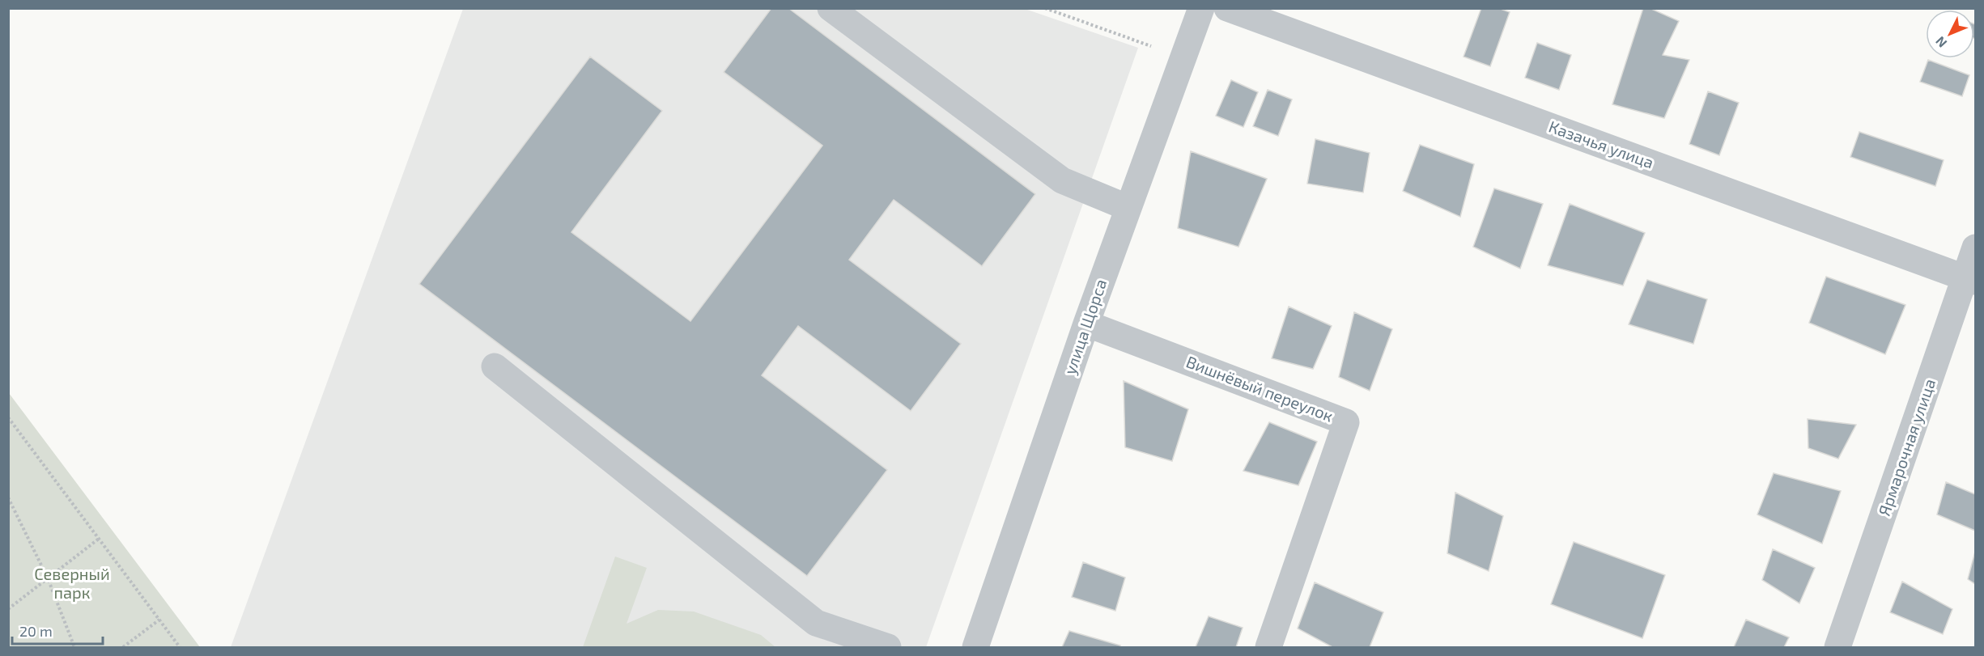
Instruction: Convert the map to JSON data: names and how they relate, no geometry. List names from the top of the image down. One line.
{"streets":{"street":["Казачья улица","улица Щорса","Вишнёвый переулок","Ярмарочная улица"]},"crossings":[["Казачья улица","Ярмарочная улица"],["улица Щорса","Вишнёвый переулок"]],"parks":["Северный парк"],"scale_bar":"20 m","north":"bottom left"}
